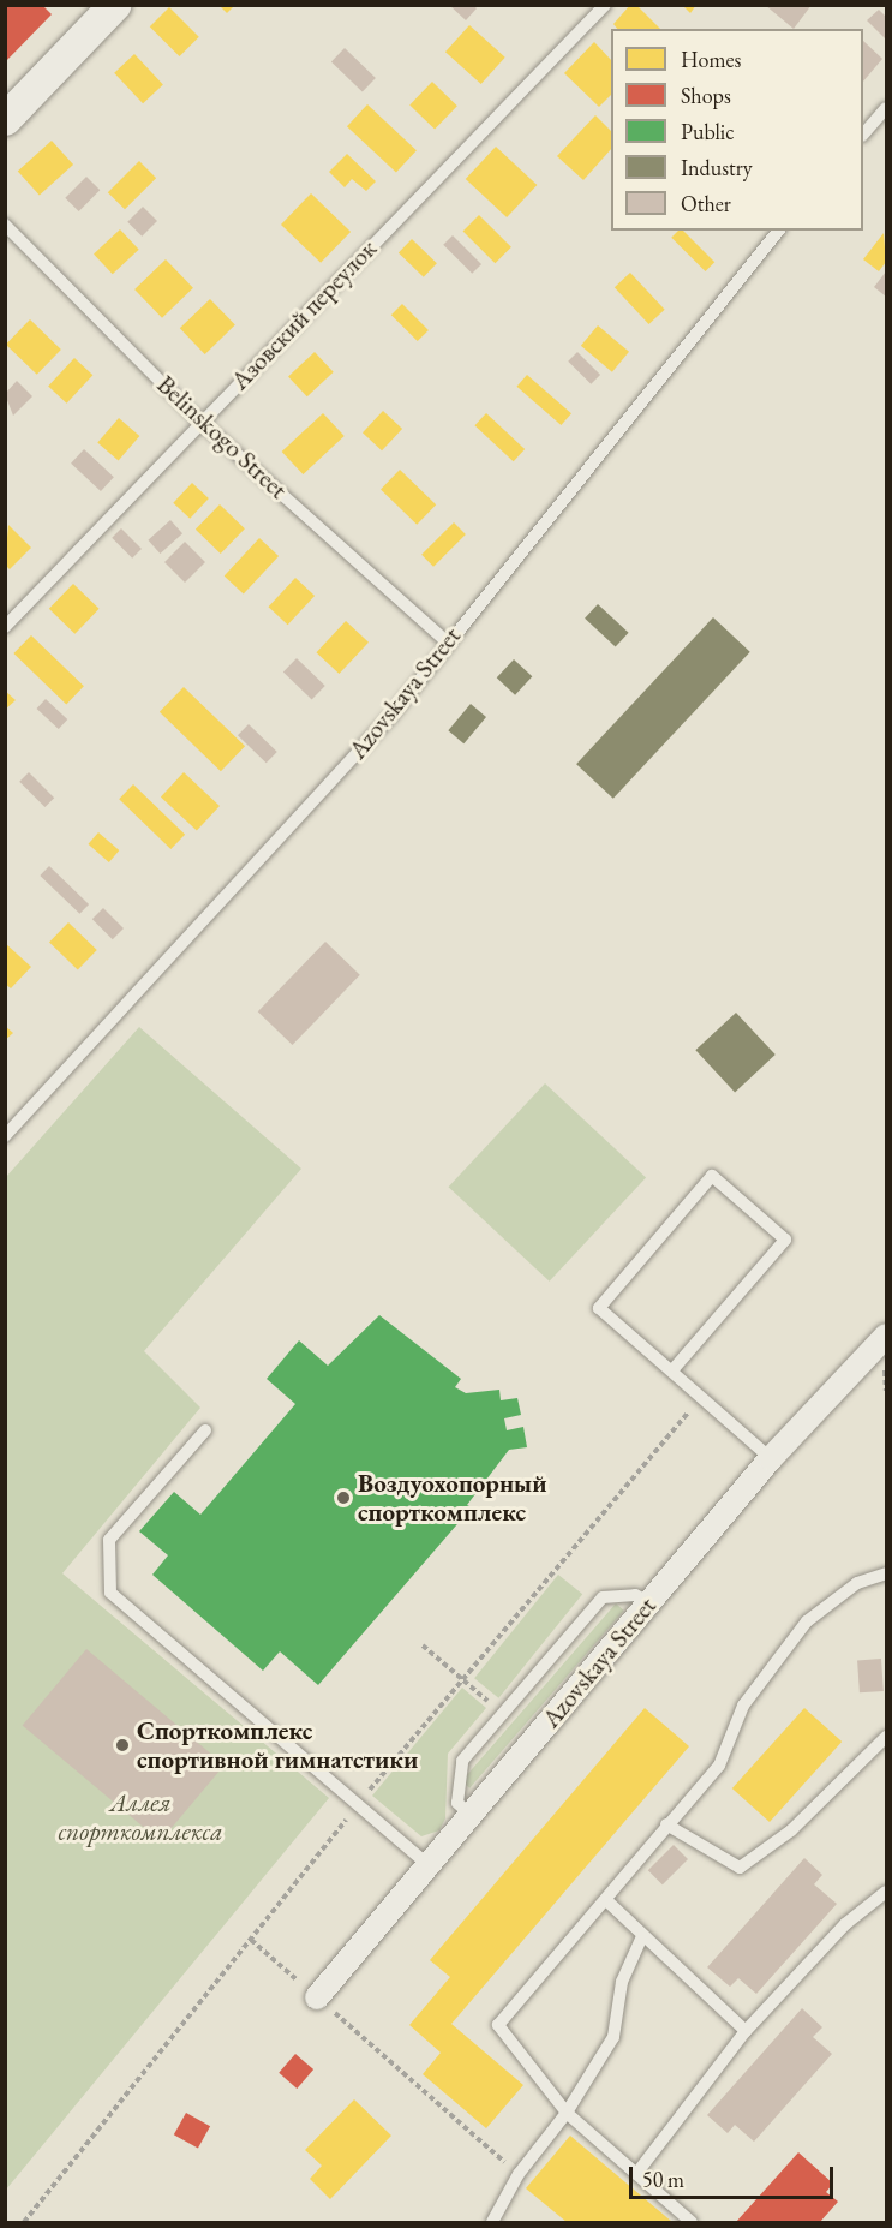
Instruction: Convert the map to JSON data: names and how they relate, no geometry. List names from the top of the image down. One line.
{"streets":{"street":["Azovskaya Street"],"lane":["Азовский переулок","Belinskogo Street"]},"crossings":[["Азовский переулок","Belinskogo Street"],["Belinskogo Street","Azovskaya Street"]],"parks":["Аллея спорткомплекса"],"places":["Воздуохопорный спорткомплекс","Спорткомплекс спортивной гимнатстики"],"legend":["Homes","Shops","Public","Industry","Other"],"scale_bar":"50 m"}
